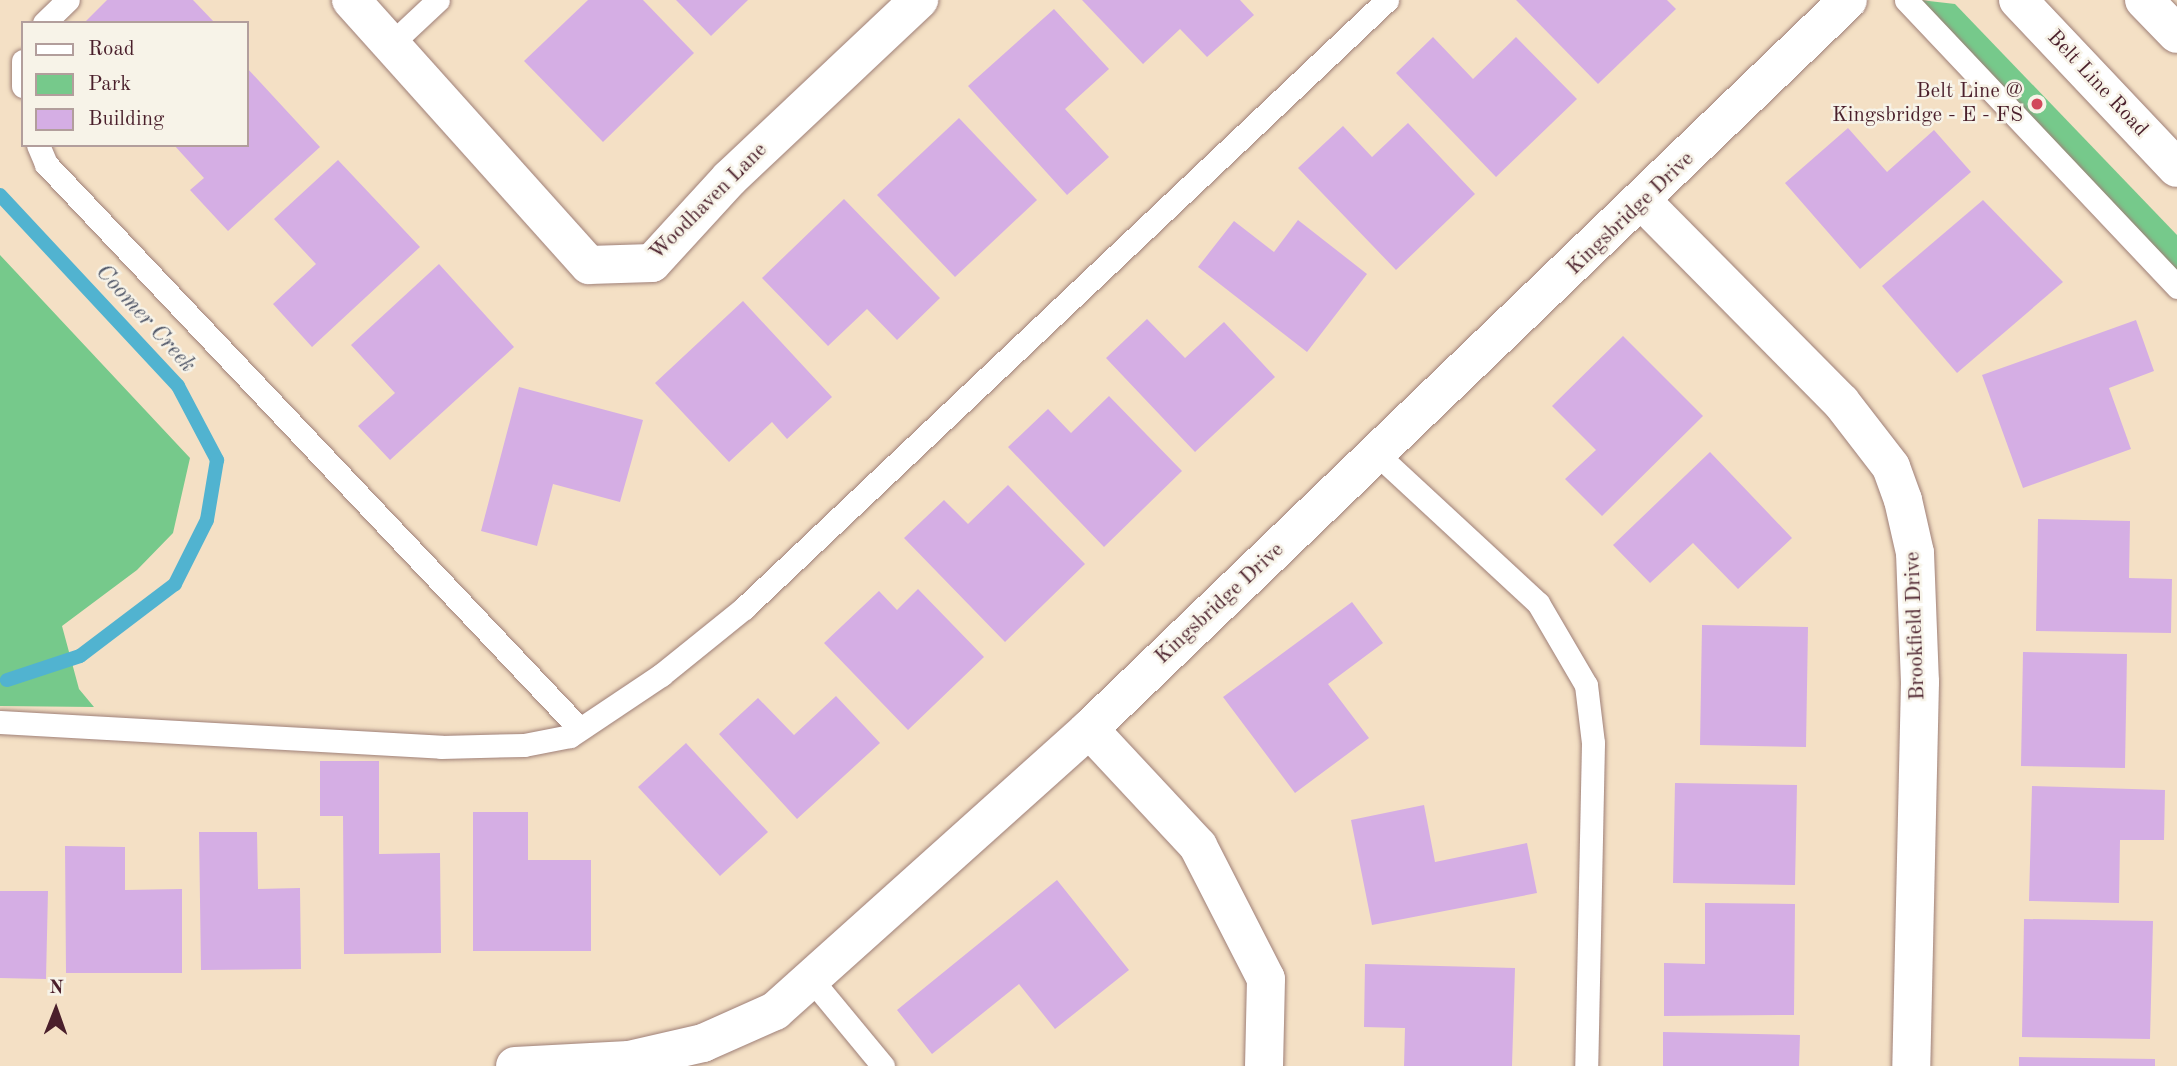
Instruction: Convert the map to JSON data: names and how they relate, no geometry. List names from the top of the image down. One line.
{"streets":{"street":["Belt Line Road","Woodhaven Lane","Kingsbridge Drive","Brookfield Drive"]},"crossings":[["Kingsbridge Drive","Brookfield Drive"]],"water":["Coomer Creek"],"places":["Belt Line @ Kingsbridge - E - FS"],"legend":["Road","Park","Building"],"north":"top"}
